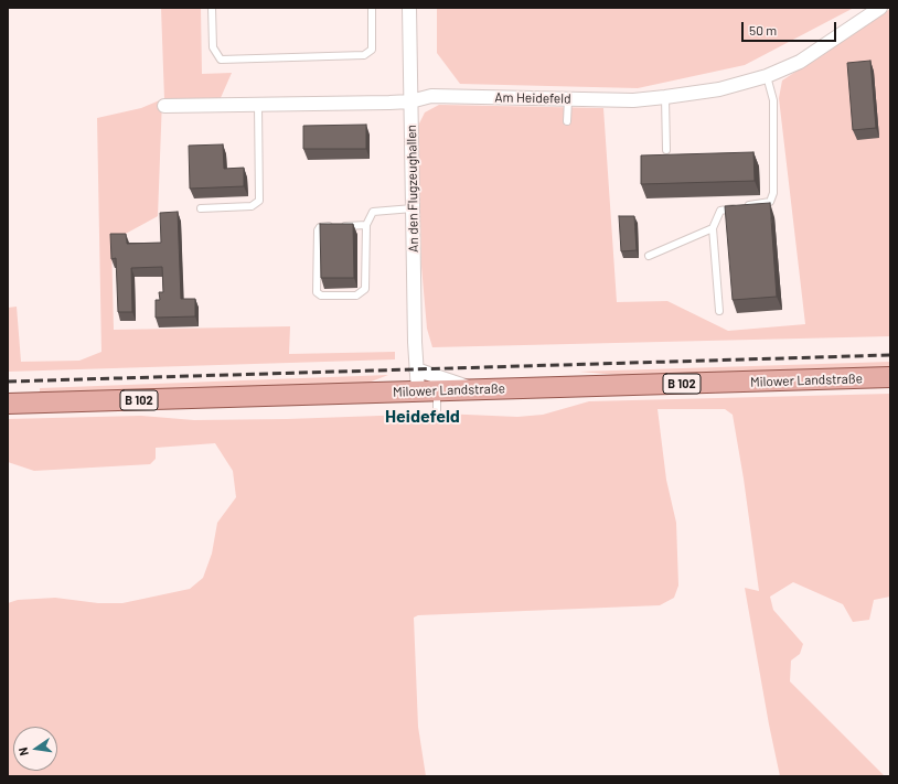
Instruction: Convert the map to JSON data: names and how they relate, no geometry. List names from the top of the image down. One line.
{"streets":{"main road":["Milower Landstraße","B 102"],"street":["Am Heidefeld","An den Flugzeughallen"]},"crossings":[["Am Heidefeld","An den Flugzeughallen"],["An den Flugzeughallen","Milower Landstraße"]],"districts":["Heidefeld"],"scale_bar":"50 m","north":"left"}
